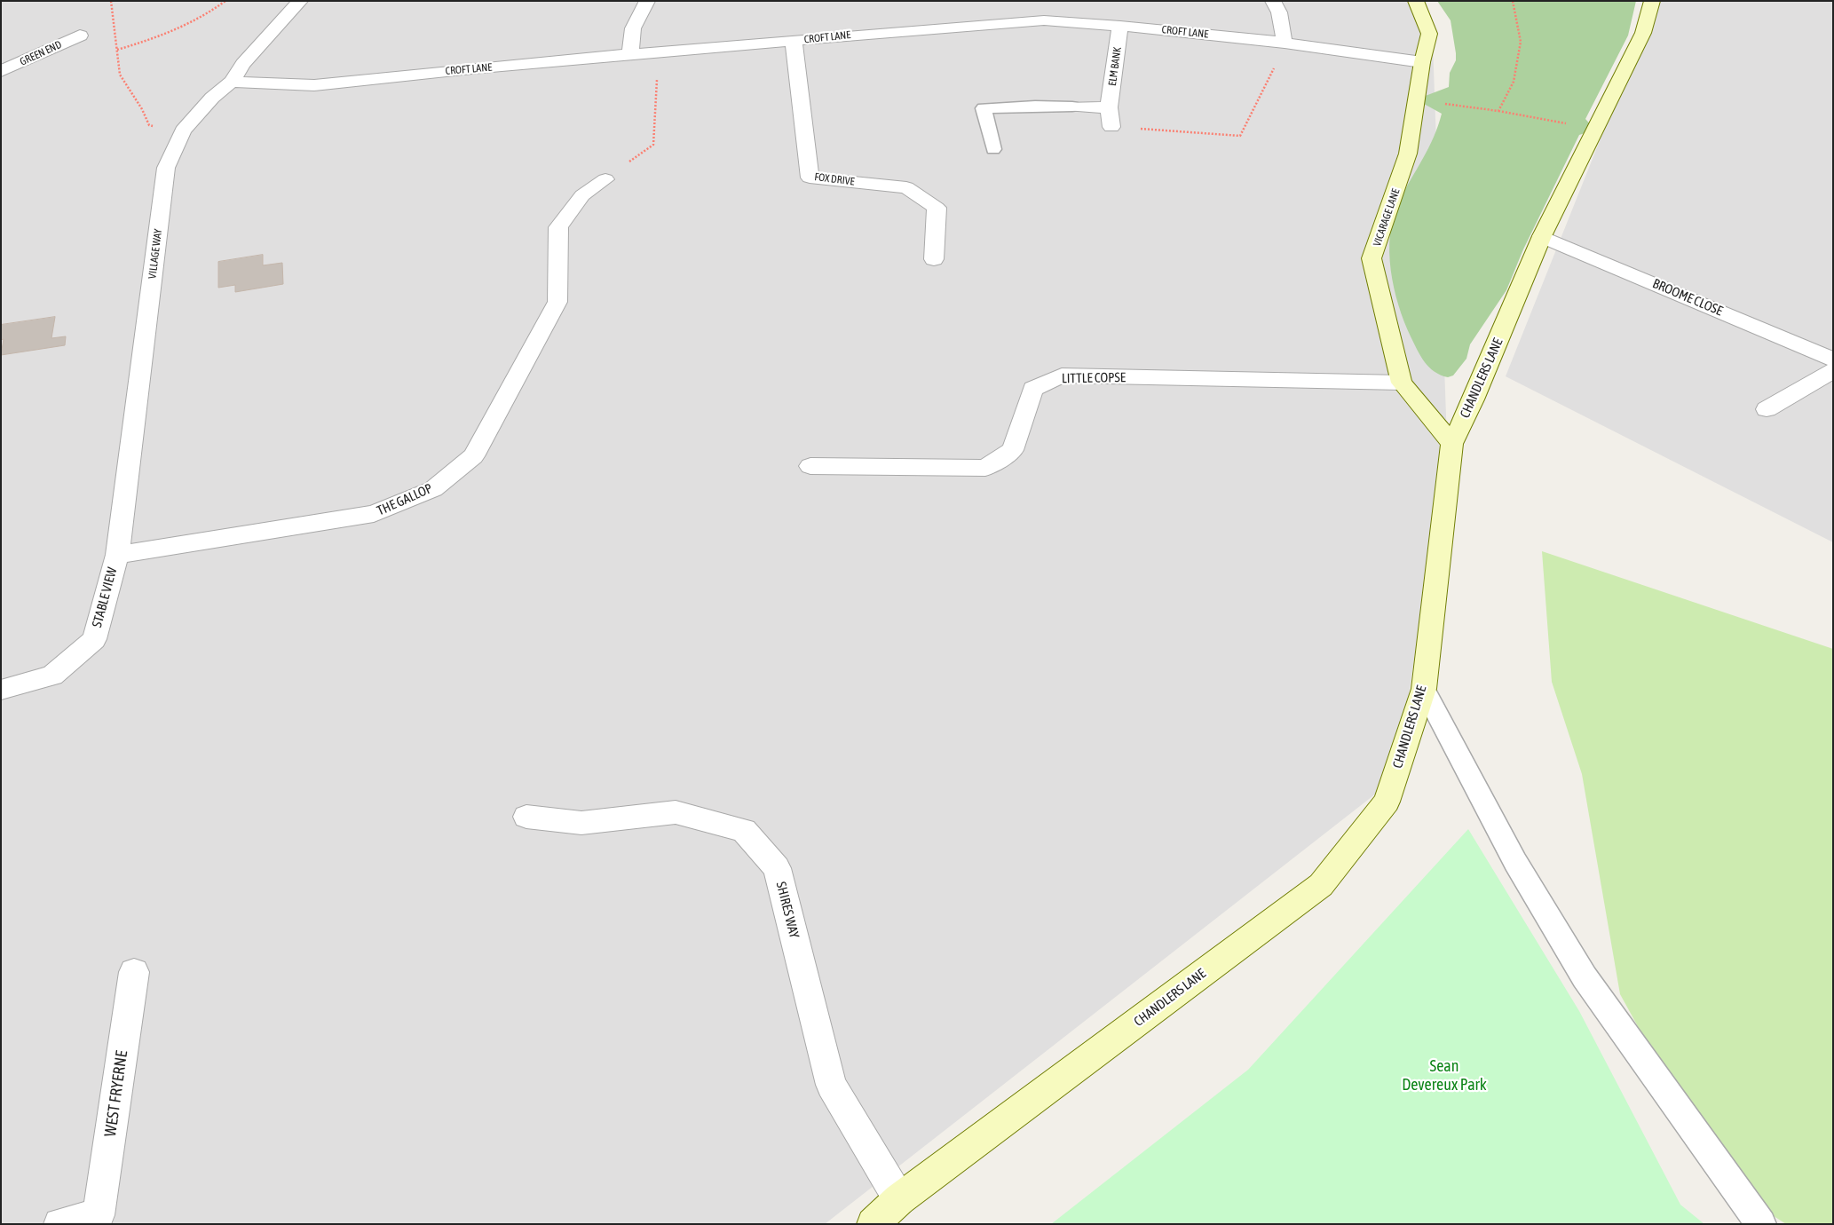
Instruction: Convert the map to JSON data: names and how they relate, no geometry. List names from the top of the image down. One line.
{"streets":{"street":["CROFT LANE","GREEN END","ELM BANK","FOX DRIVE","VICARAGE LANE","VILLAGE WAY","BROOME CLOSE","LITTLE COPSE","CHANDLERS LANE","THE GALLOP","STABLE VIEW","SHIRES WAY","WEST FRYERNE"]},"crossings":[["CROFT LANE","ELM BANK"],["CROFT LANE","FOX DRIVE"],["CROFT LANE","VICARAGE LANE"],["CROFT LANE","VILLAGE WAY"],["VICARAGE LANE","LITTLE COPSE"],["VICARAGE LANE","CHANDLERS LANE"],["VILLAGE WAY","THE GALLOP"],["VILLAGE WAY","STABLE VIEW"],["BROOME CLOSE","CHANDLERS LANE"],["CHANDLERS LANE","SHIRES WAY"],["THE GALLOP","STABLE VIEW"]],"parks":["Sean Devereux Park"]}
